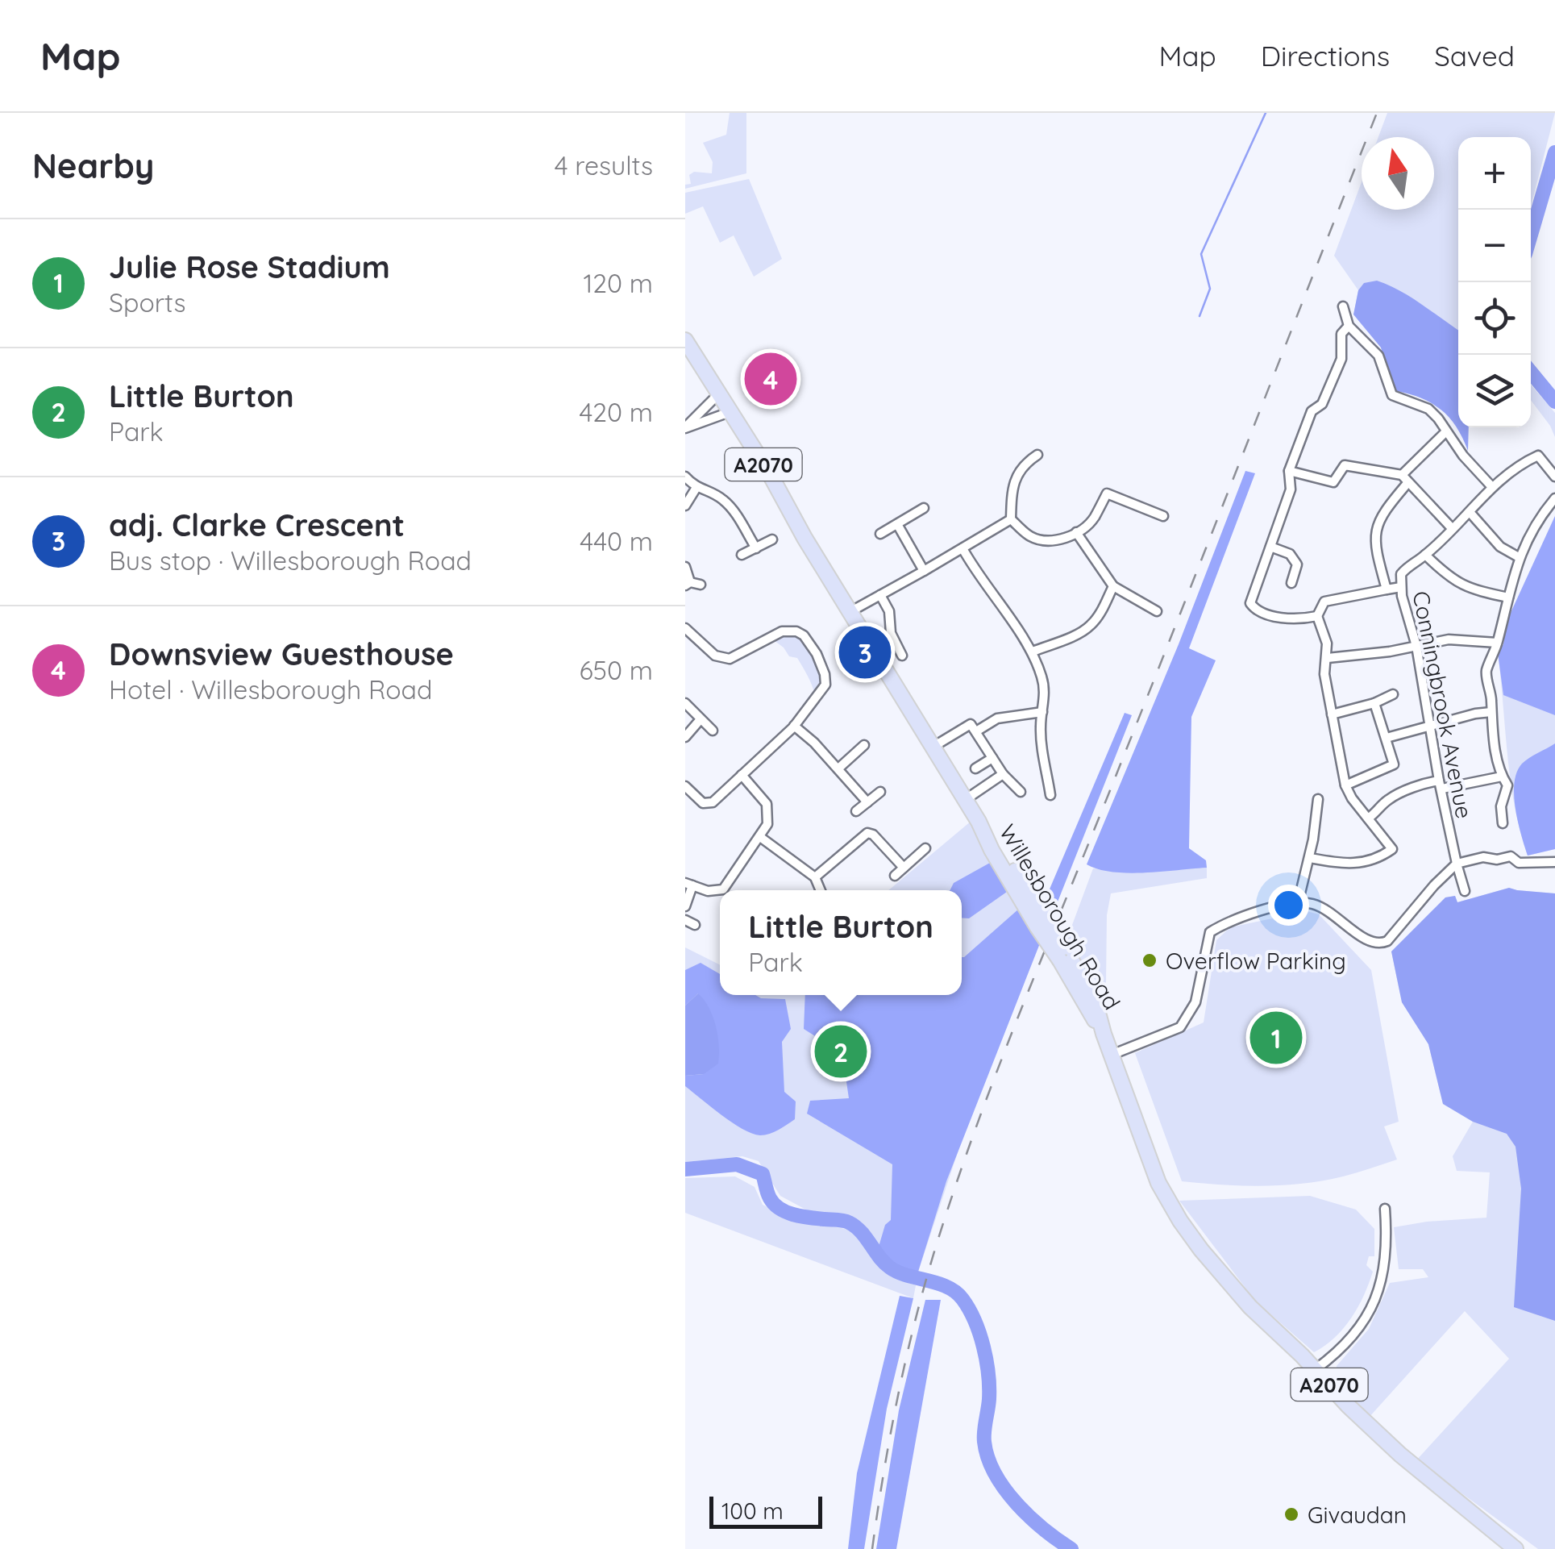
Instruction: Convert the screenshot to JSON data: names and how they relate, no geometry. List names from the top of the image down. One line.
{"streets":{"main road":["A2070","Willesborough Road"],"street":["Conningbrook Avenue"]},"crossings":[["A2070","Willesborough Road"]],"places":["Overflow Parking","Givaudan"],"scale_bar":"100 m","north":"top","page":{"header":"Map","nav":["Map","Directions","Saved"],"heading":["Nearby","4 results"],"map_buttons":["+","−"],"list":[{"mark":"1","name":"Julie Rose Stadium","note":"Sports","value":"120 m"},{"mark":"2","name":"Little Burton","note":"Park","value":"420 m"},{"mark":"3","name":"adj. Clarke Crescent","note":"Bus stop · Willesborough Road","value":"440 m"},{"mark":"4","name":"Downsview Guesthouse","note":"Hotel · Willesborough Road","value":"650 m"}],"pins":["4","3","1","2"],"popup":["Little Burton","Park"],"scale":"100 m"}}
